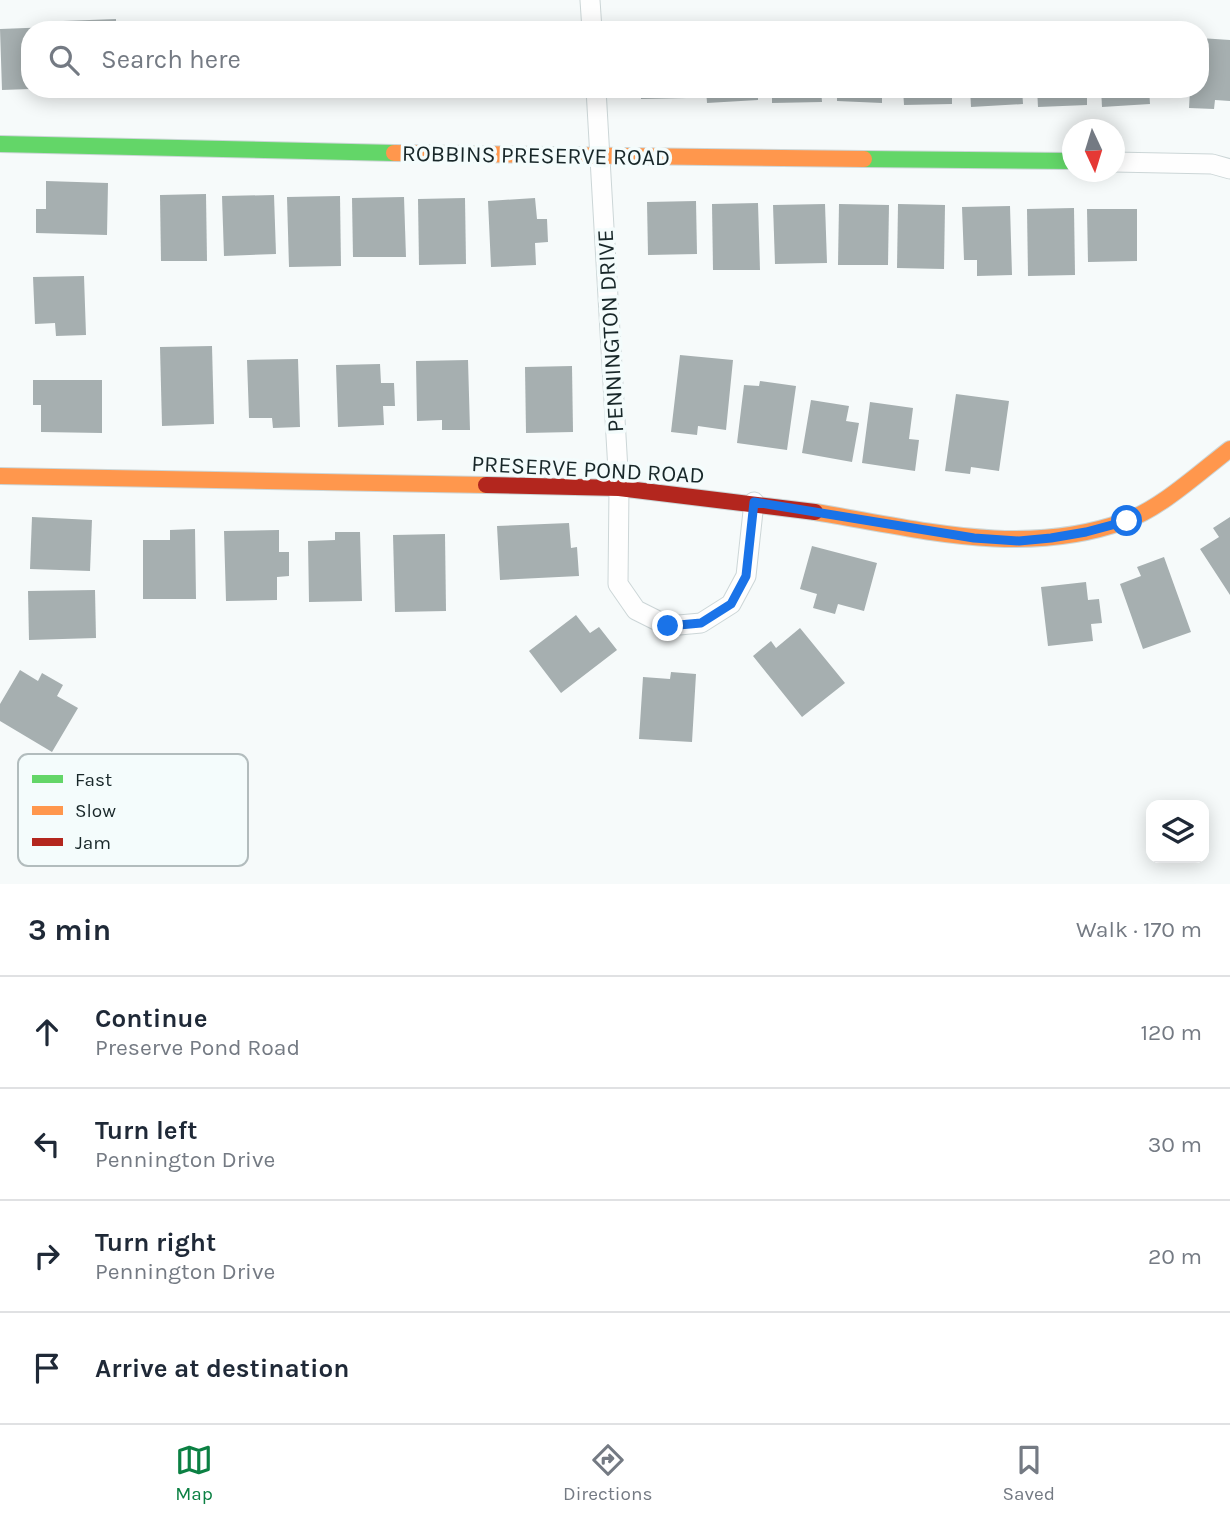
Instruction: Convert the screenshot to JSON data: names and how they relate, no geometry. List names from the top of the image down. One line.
{"streets":{"street":["ROBBINS PRESERVE ROAD","PENNINGTON DRIVE","PRESERVE POND ROAD"]},"crossings":[["ROBBINS PRESERVE ROAD","PENNINGTON DRIVE"],["PENNINGTON DRIVE","PRESERVE POND ROAD"]],"legend":["Fast","Slow","Jam"],"north":"bottom","page":{"search":"Search here","heading":["3 min","Walk · 170 m"],"list":[["Continue","Preserve Pond Road","120 m"],["Turn left","Pennington Drive","30 m"],["Turn right","Pennington Drive","20 m"],"Arrive at destination"],"nav":["Map","Directions","Saved"]}}
